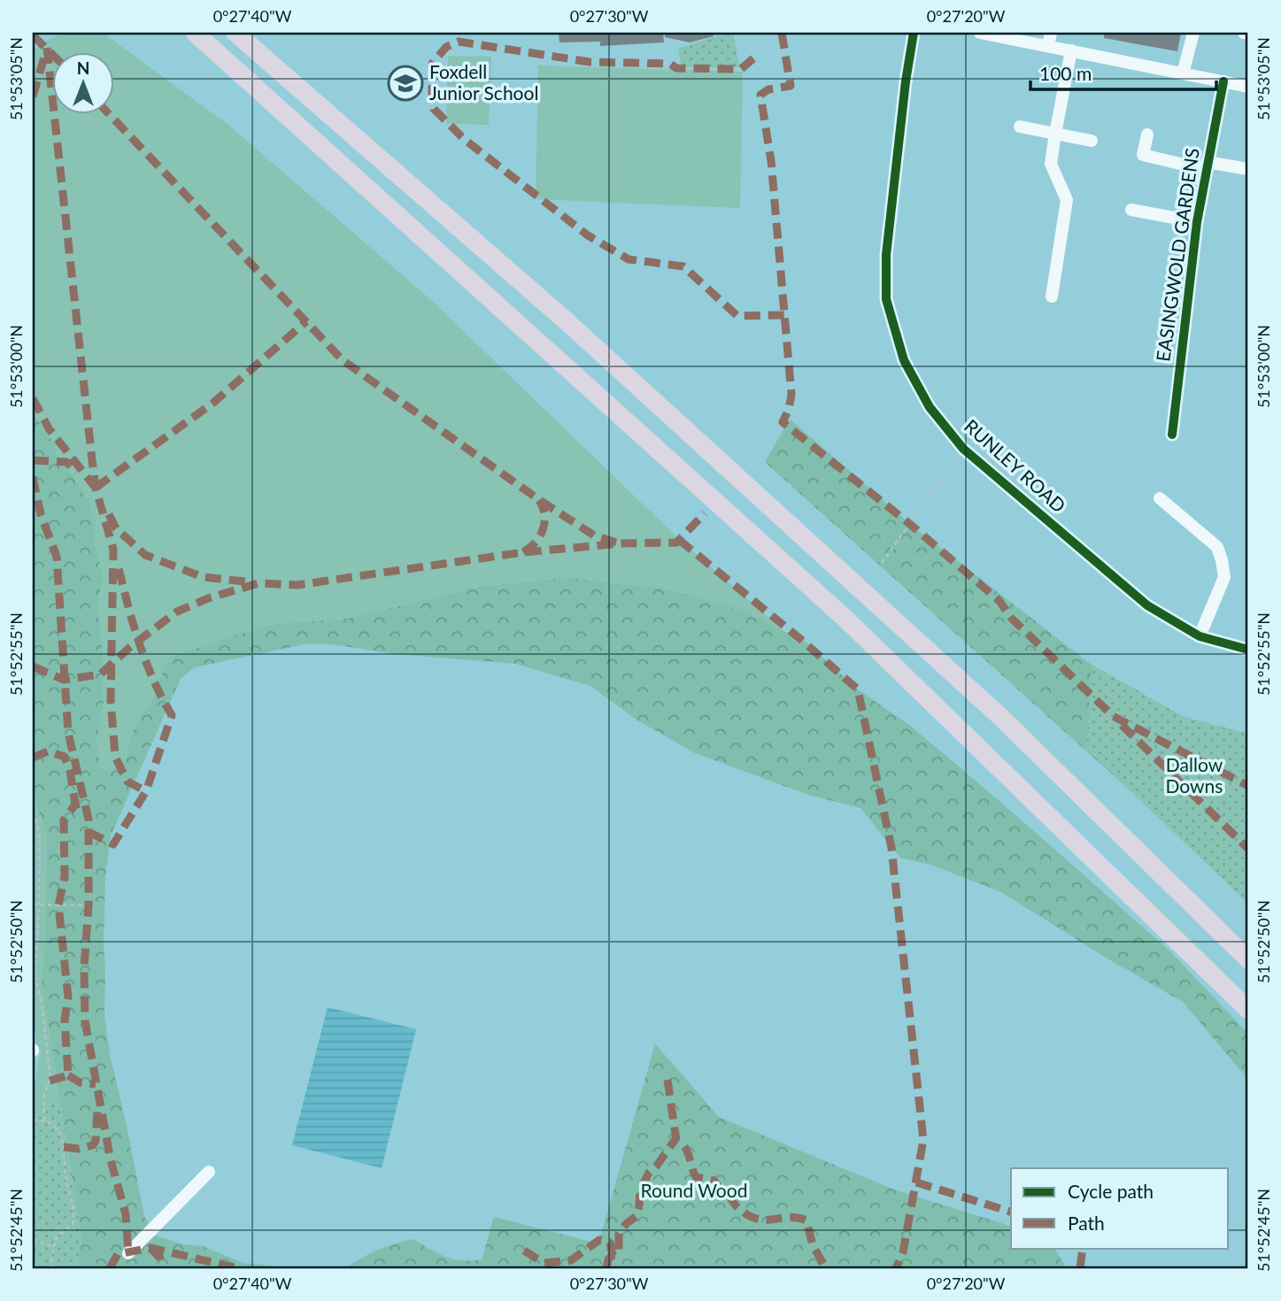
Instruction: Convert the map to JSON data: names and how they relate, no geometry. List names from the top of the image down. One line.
{"streets":{"street":["EASINGWOLD GARDENS","RUNLEY ROAD"]},"parks":["Dallow Downs","Round Wood"],"places":{"school or university":["Foxdell Junior School"]},"legend":["Cycle path","Path"],"scale_bar":"100 m","north":"top","coordinates":["0°27'40\"W","0°27'30\"W","0°27'20\"W","51°53'05\"N","51°53'00\"N","51°52'55\"N","51°52'50\"N","51°52'45\"N"]}
